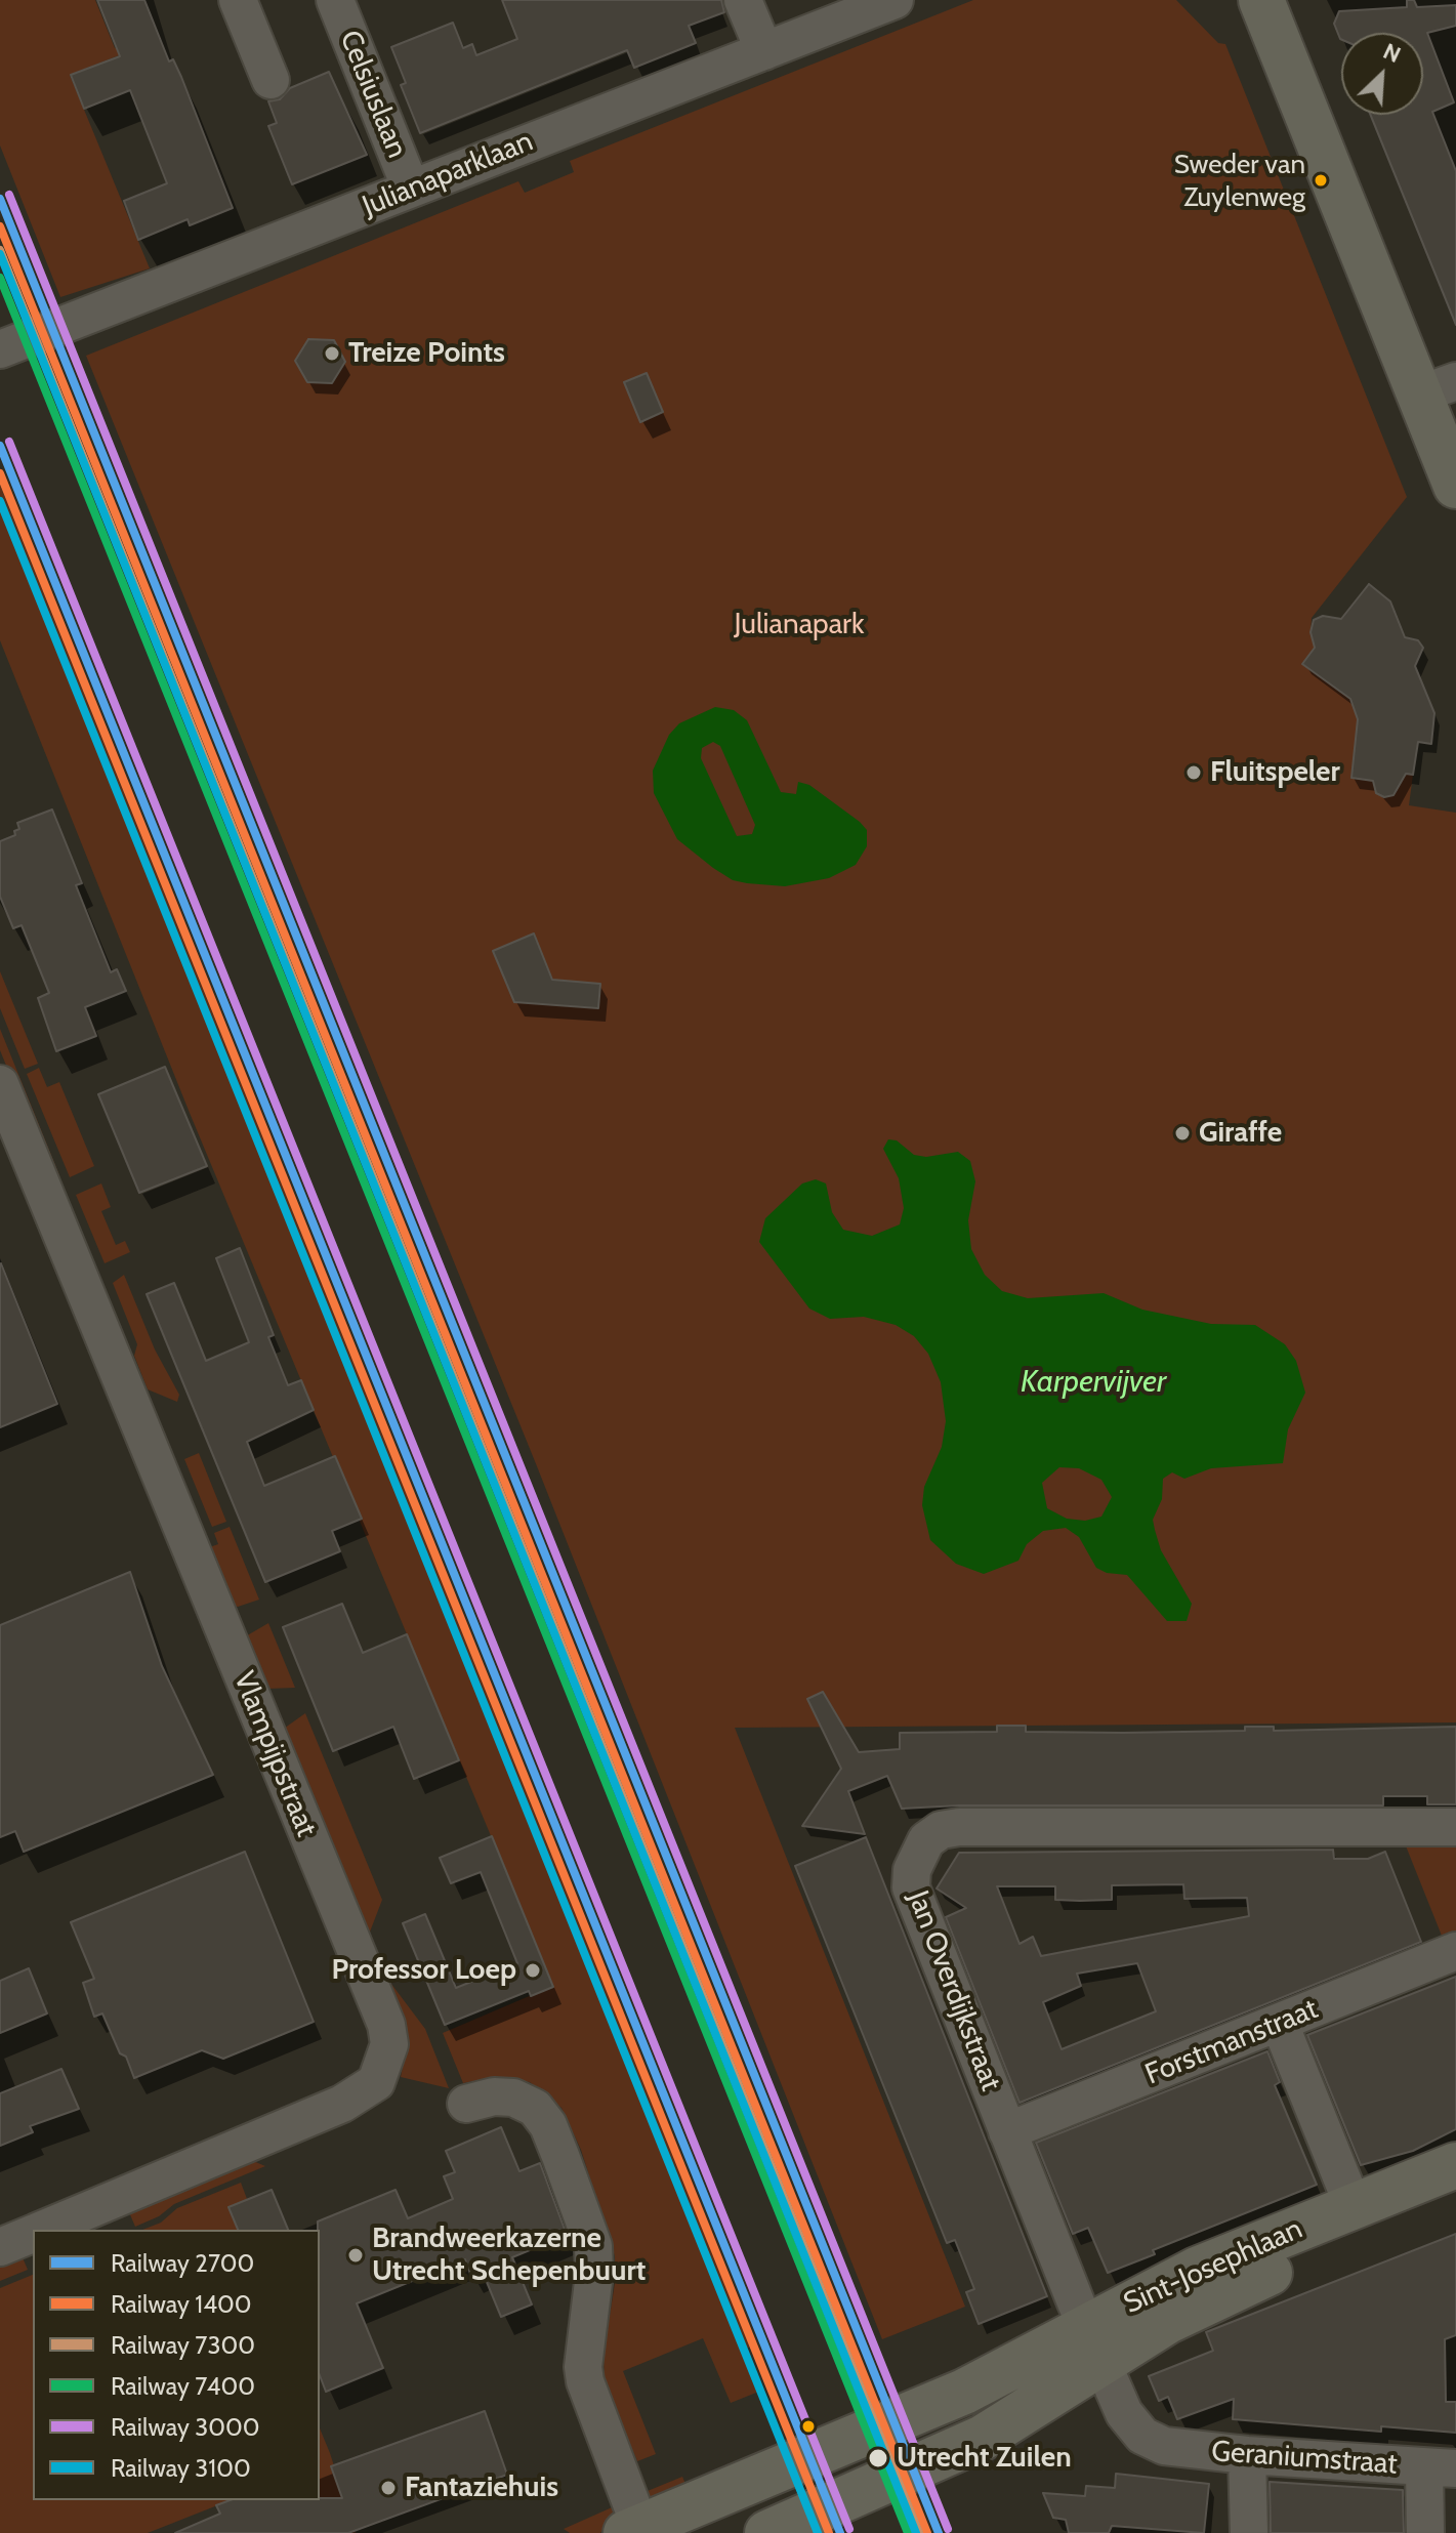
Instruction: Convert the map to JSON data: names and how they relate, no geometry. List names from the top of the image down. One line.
{"streets":{"main road":["Sint-Josephlaan"],"street":["Celsiuslaan","Julianaparklaan","Vlampijpstraat","Jan Overdijkstraat","Forstmanstraat","Geraniumstraat"]},"crossings":[["Celsiuslaan","Julianaparklaan"],["Jan Overdijkstraat","Forstmanstraat"],["Jan Overdijkstraat","Sint-Josephlaan"],["Jan Overdijkstraat","Geraniumstraat"]],"water":["Karpervijver"],"parks":["Julianapark"],"places":["Sweder van Zuylenweg","Treize Points","Fluitspeler","Giraffe","Professor Loep","Brandweerkazerne Utrecht Schepenbuurt","Utrecht Zuilen","Fantaziehuis"],"lines":["rail line 3000","rail line 2700","rail line 1400","rail line 7300","rail line 3100","rail line 7400"],"legend":["Railway 2700","Railway 1400","Railway 7300","Railway 7400","Railway 3000","Railway 3100"],"north":"top right"}
